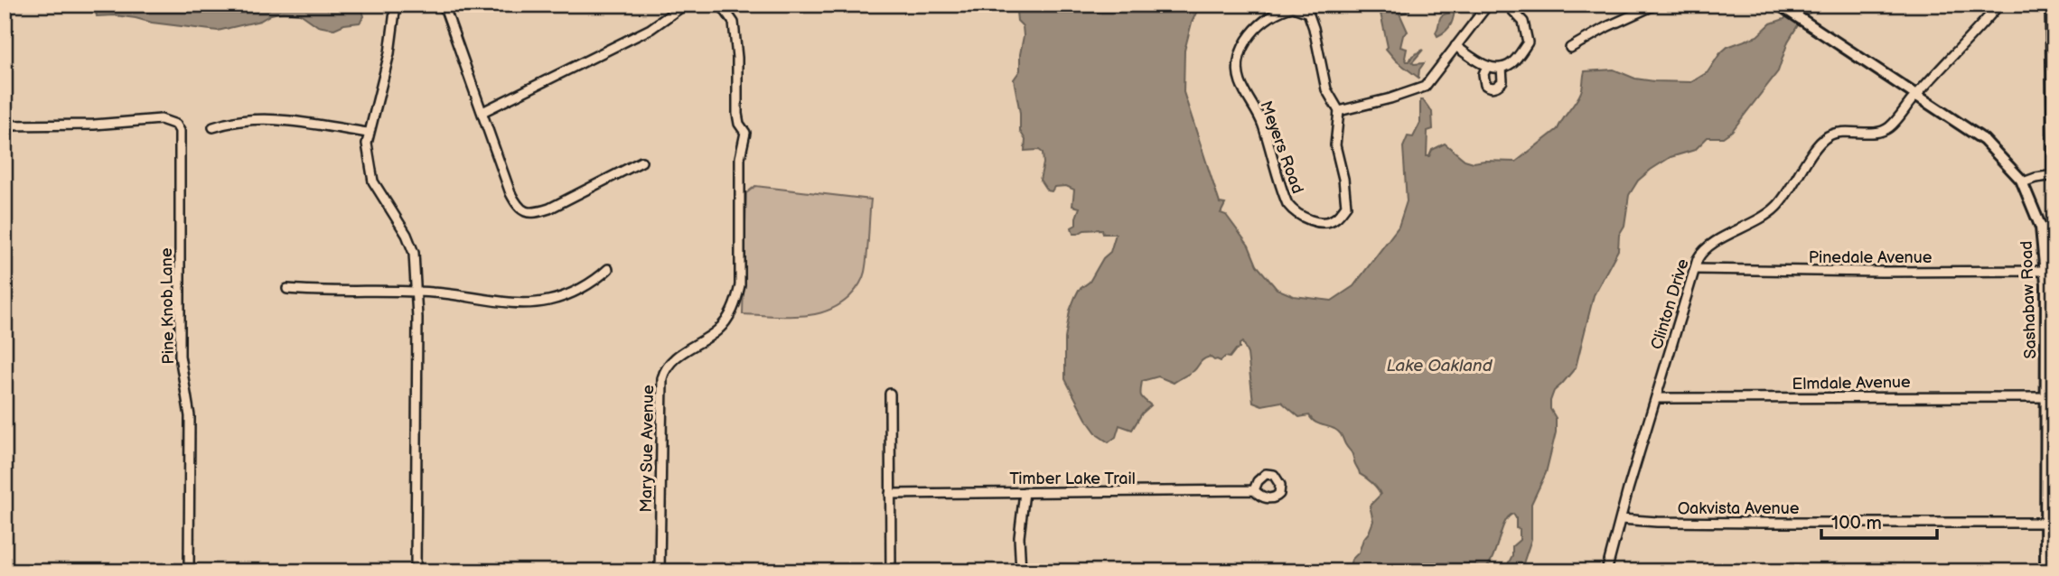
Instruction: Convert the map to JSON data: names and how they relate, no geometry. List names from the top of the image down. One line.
{"streets":{"street":["Meyers Road","Pinedale Avenue","Sashabaw Road","Clinton Drive","Pine Knob Lane","Elmdale Avenue","Mary Sue Avenue","Timber Lake Trail","Oakvista Avenue"]},"crossings":[["Pinedale Avenue","Sashabaw Road"],["Pinedale Avenue","Clinton Drive"],["Sashabaw Road","Clinton Drive"],["Sashabaw Road","Elmdale Avenue"],["Sashabaw Road","Oakvista Avenue"],["Clinton Drive","Elmdale Avenue"],["Clinton Drive","Oakvista Avenue"]],"water":["Lake Oakland"],"scale_bar":"100 m"}
